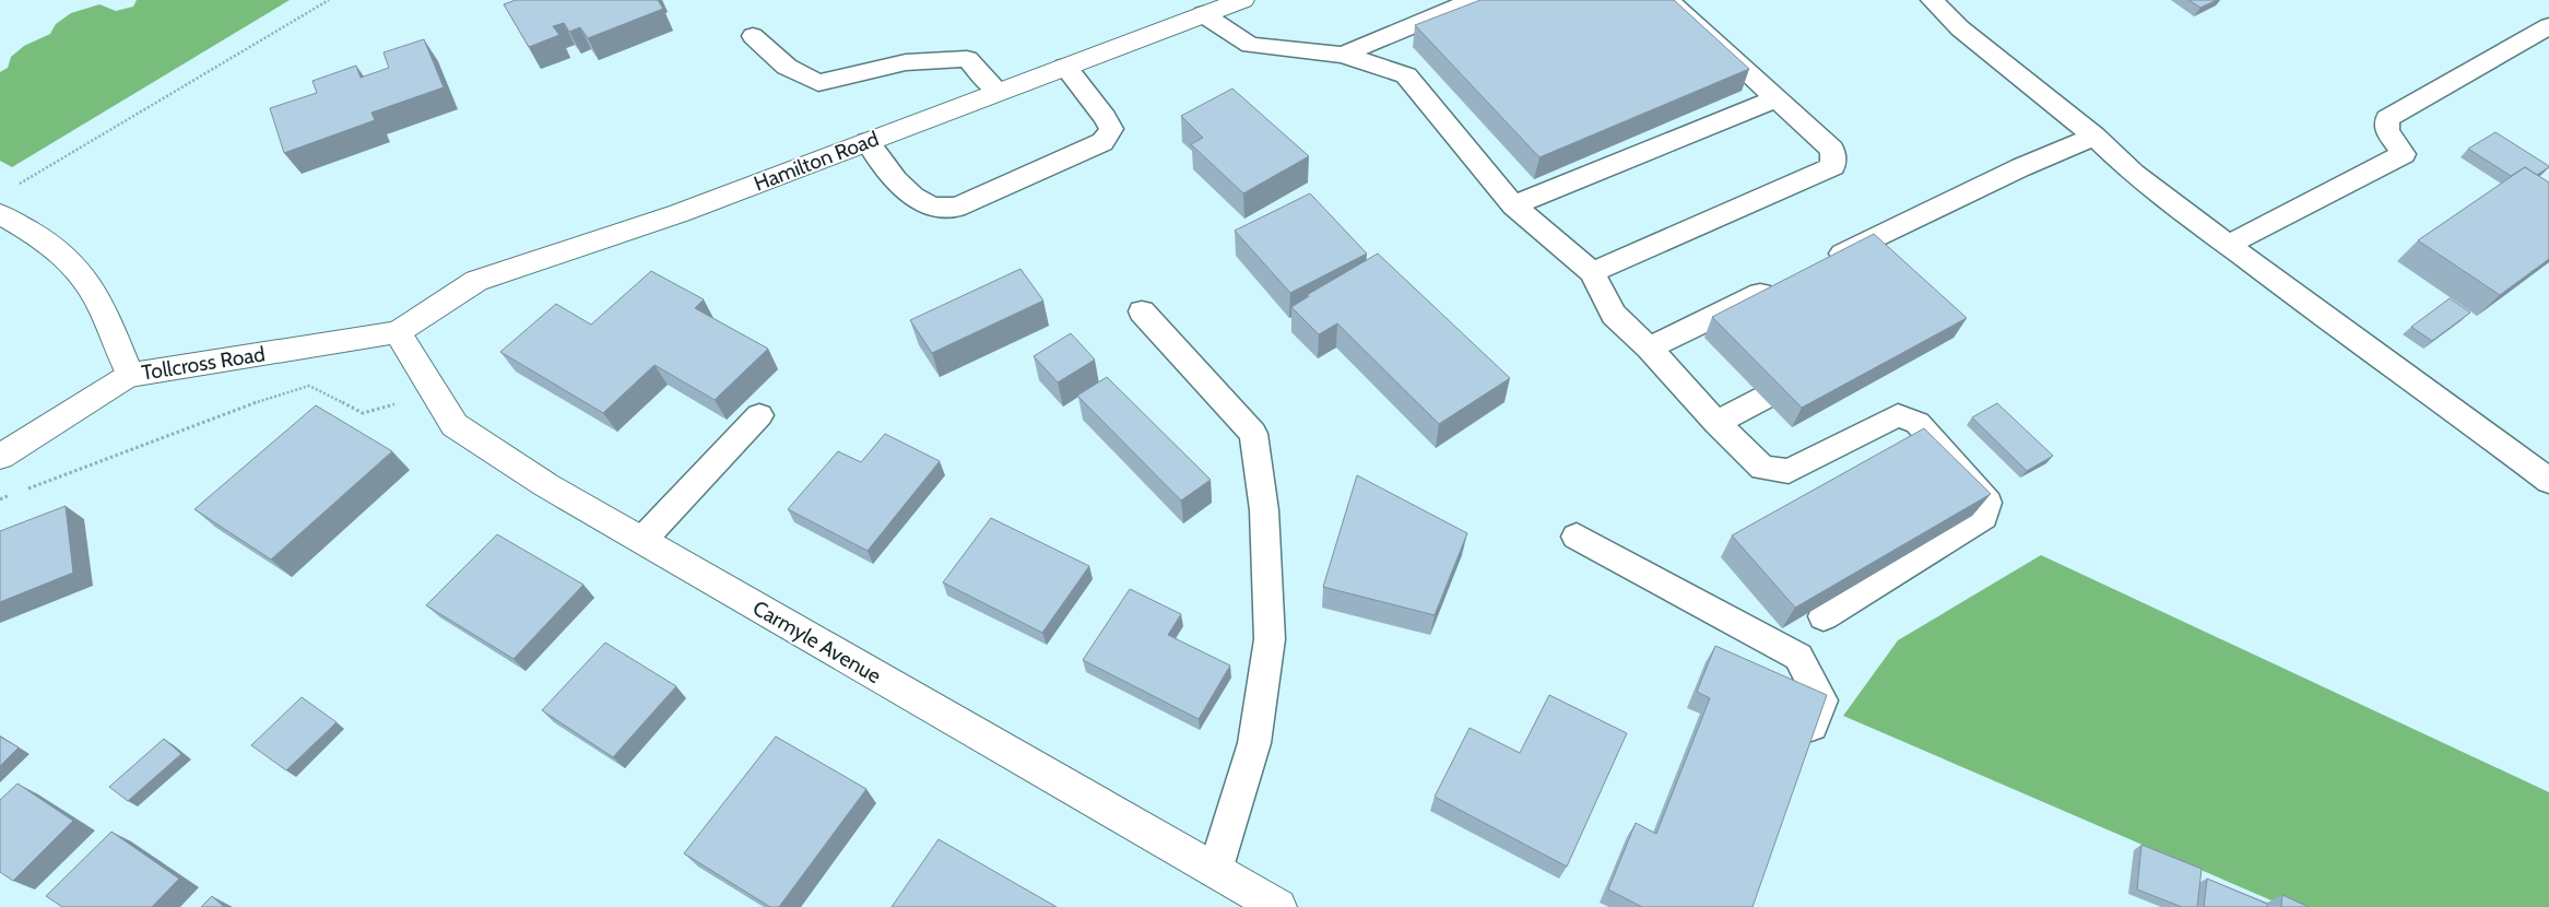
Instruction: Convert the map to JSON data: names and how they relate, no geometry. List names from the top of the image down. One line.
{"streets":{"main road":["Hamilton Road","Tollcross Road","Carmyle Avenue"]},"crossings":[["Hamilton Road","Tollcross Road"],["Hamilton Road","Carmyle Avenue"],["Tollcross Road","Carmyle Avenue"]]}
